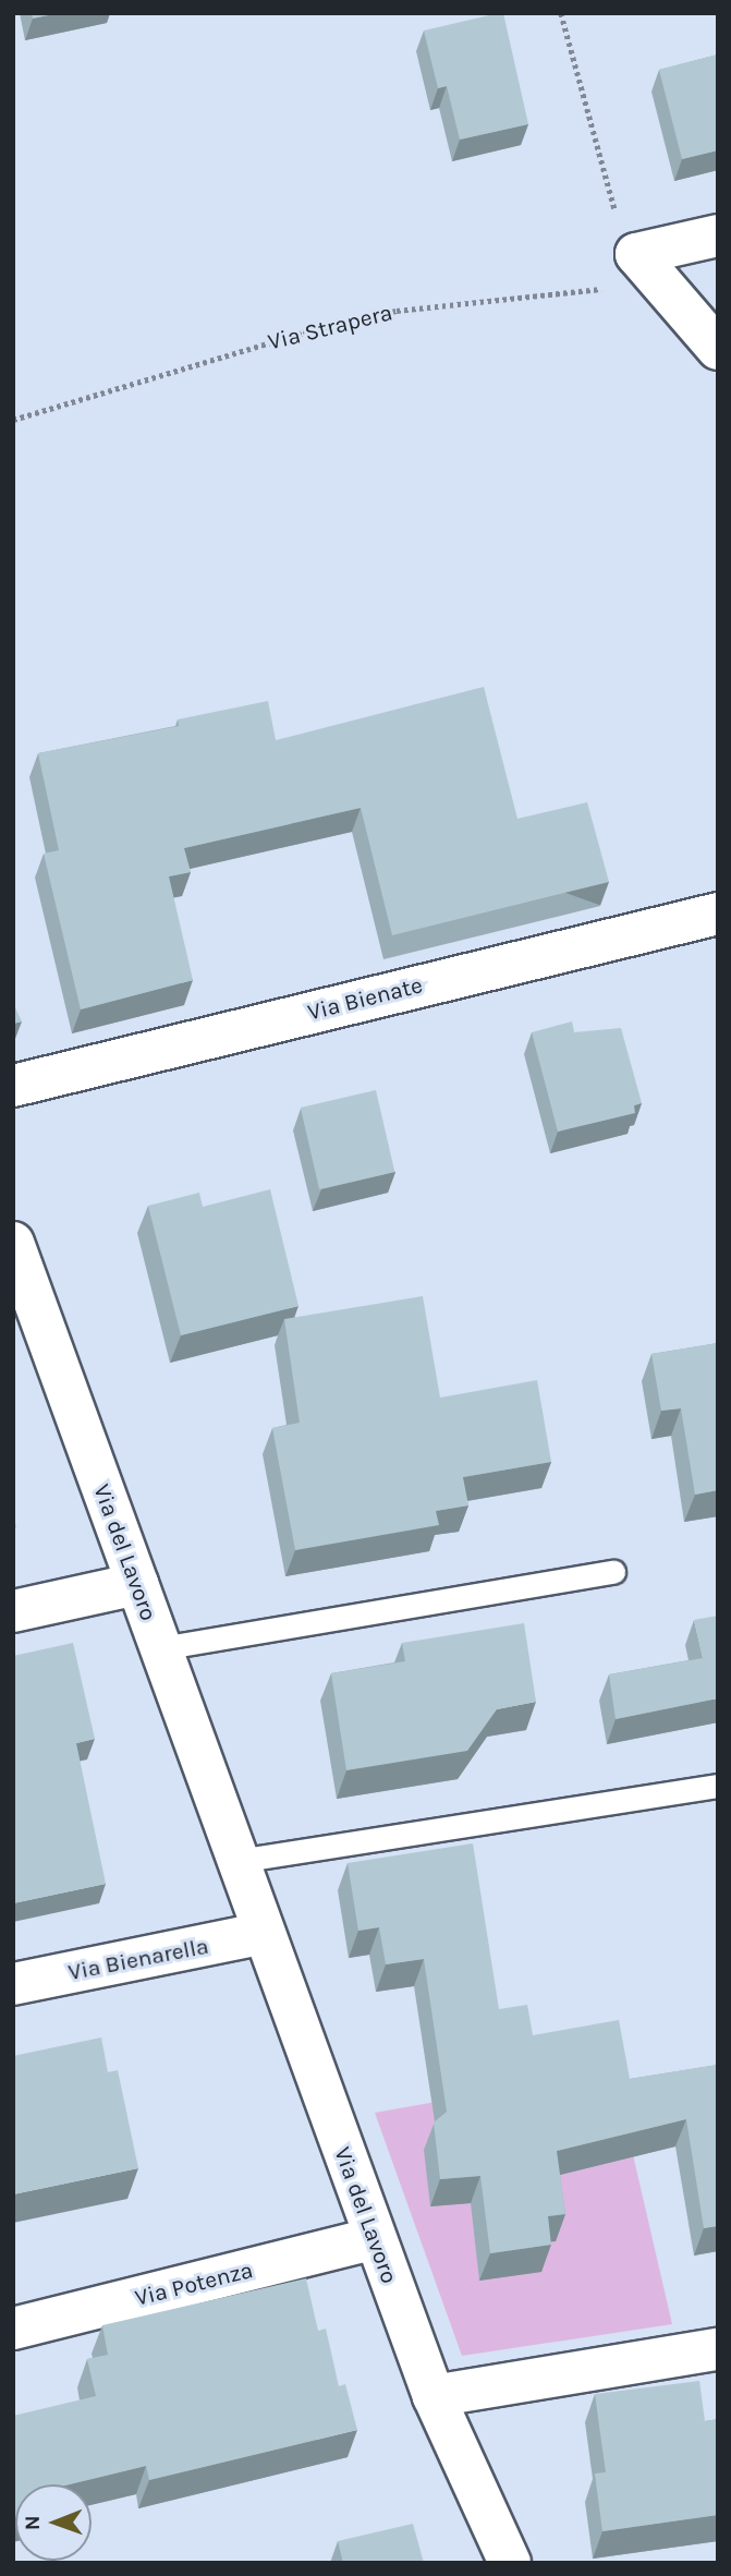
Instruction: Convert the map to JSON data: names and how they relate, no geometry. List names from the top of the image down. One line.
{"streets":{"street":["Via Bienate","Via del Lavoro","Via Bienarella","Via Potenza"],"path":["Via Strapera"]},"crossings":[["Via del Lavoro","Via Bienarella"],["Via del Lavoro","Via Potenza"]],"north":"left"}
